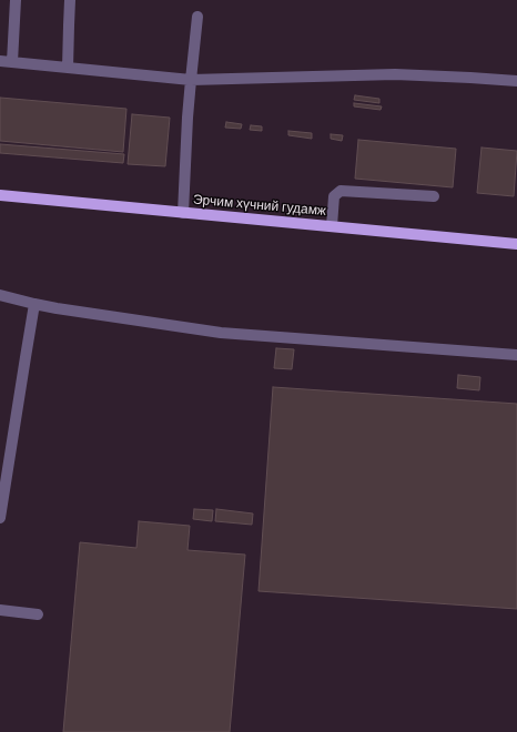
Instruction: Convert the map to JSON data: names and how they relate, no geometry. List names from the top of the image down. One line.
{"streets":{"main road":["Эрчим хүчний гудамж"]}}
